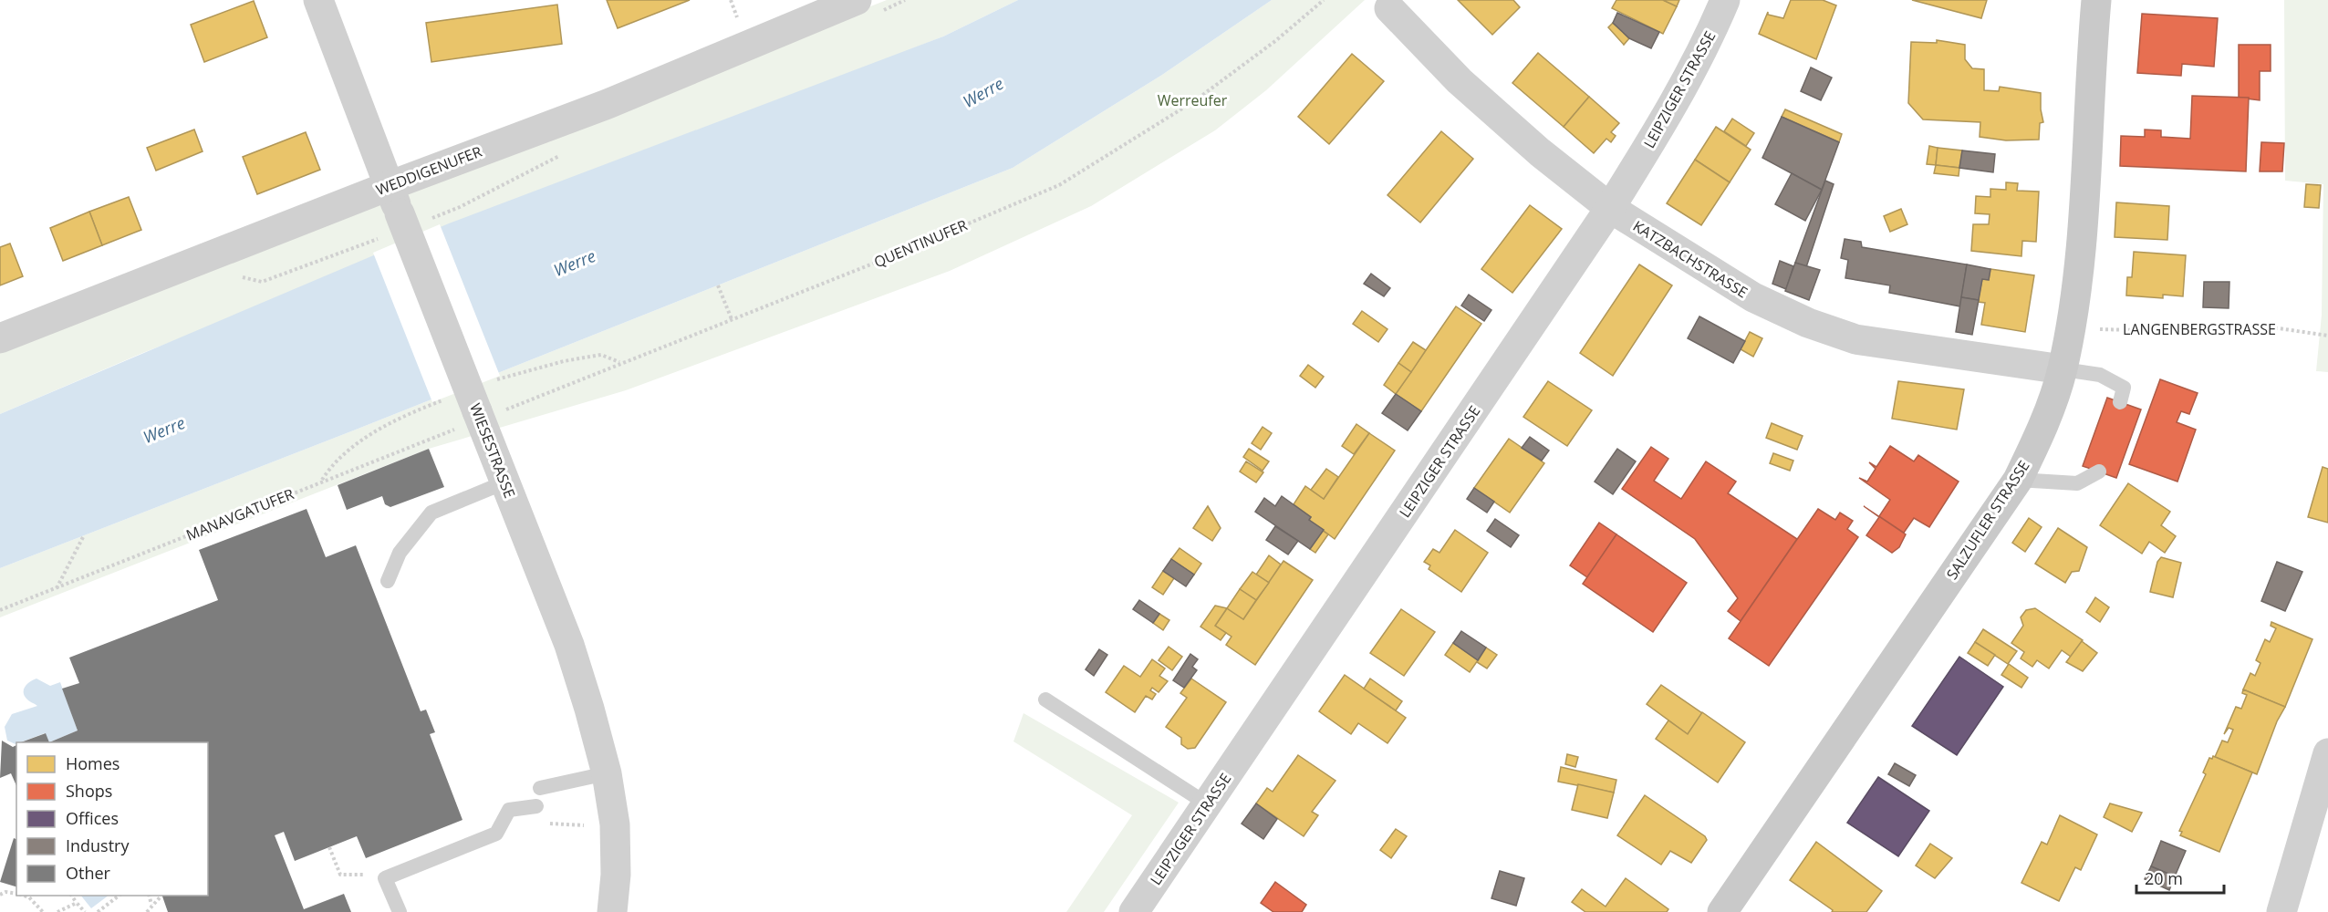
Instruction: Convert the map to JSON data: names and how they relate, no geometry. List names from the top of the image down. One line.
{"streets":{"main road":["SALZUFLER STRASSE"],"street":["LEIPZIGER STRASSE","WEDDIGENUFER","KATZBACHSTRASSE","WIESESTRASSE"],"path":["QUENTINUFER","LANGENBERGSTRASSE","MANAVGATUFER"]},"crossings":[["LEIPZIGER STRASSE","KATZBACHSTRASSE"],["WEDDIGENUFER","WIESESTRASSE"],["QUENTINUFER","WIESESTRASSE"],["QUENTINUFER","MANAVGATUFER"],["KATZBACHSTRASSE","SALZUFLER STRASSE"],["LANGENBERGSTRASSE","SALZUFLER STRASSE"],["WIESESTRASSE","MANAVGATUFER"]],"water":["Werre"],"parks":["Werreufer"],"legend":["Homes","Shops","Offices","Industry","Other"],"scale_bar":"20 m"}
